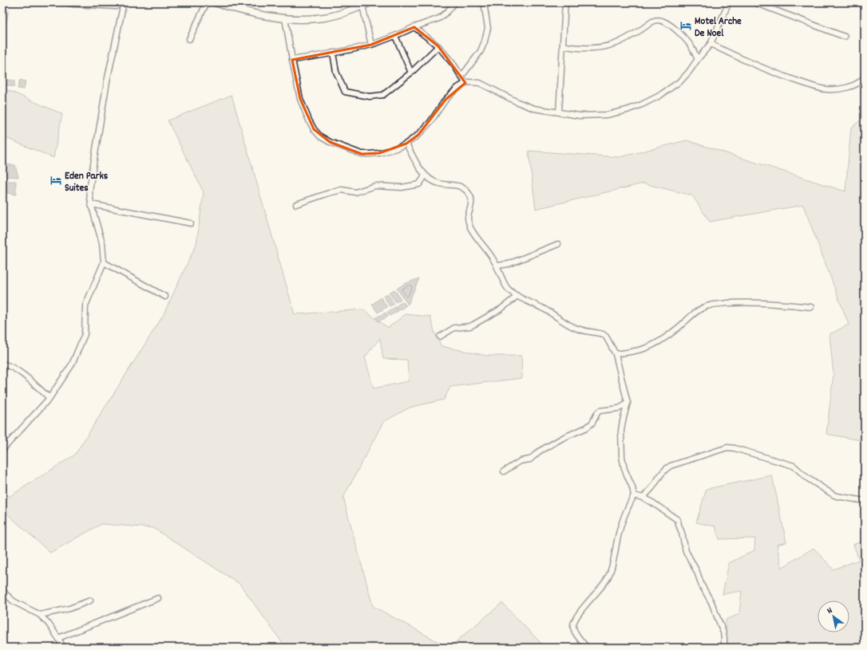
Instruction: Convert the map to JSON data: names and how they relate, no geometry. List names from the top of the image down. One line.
{"places":{"hotel":["Motel Arche De Noel","Eden Parks Suites"]},"north":"top left"}
